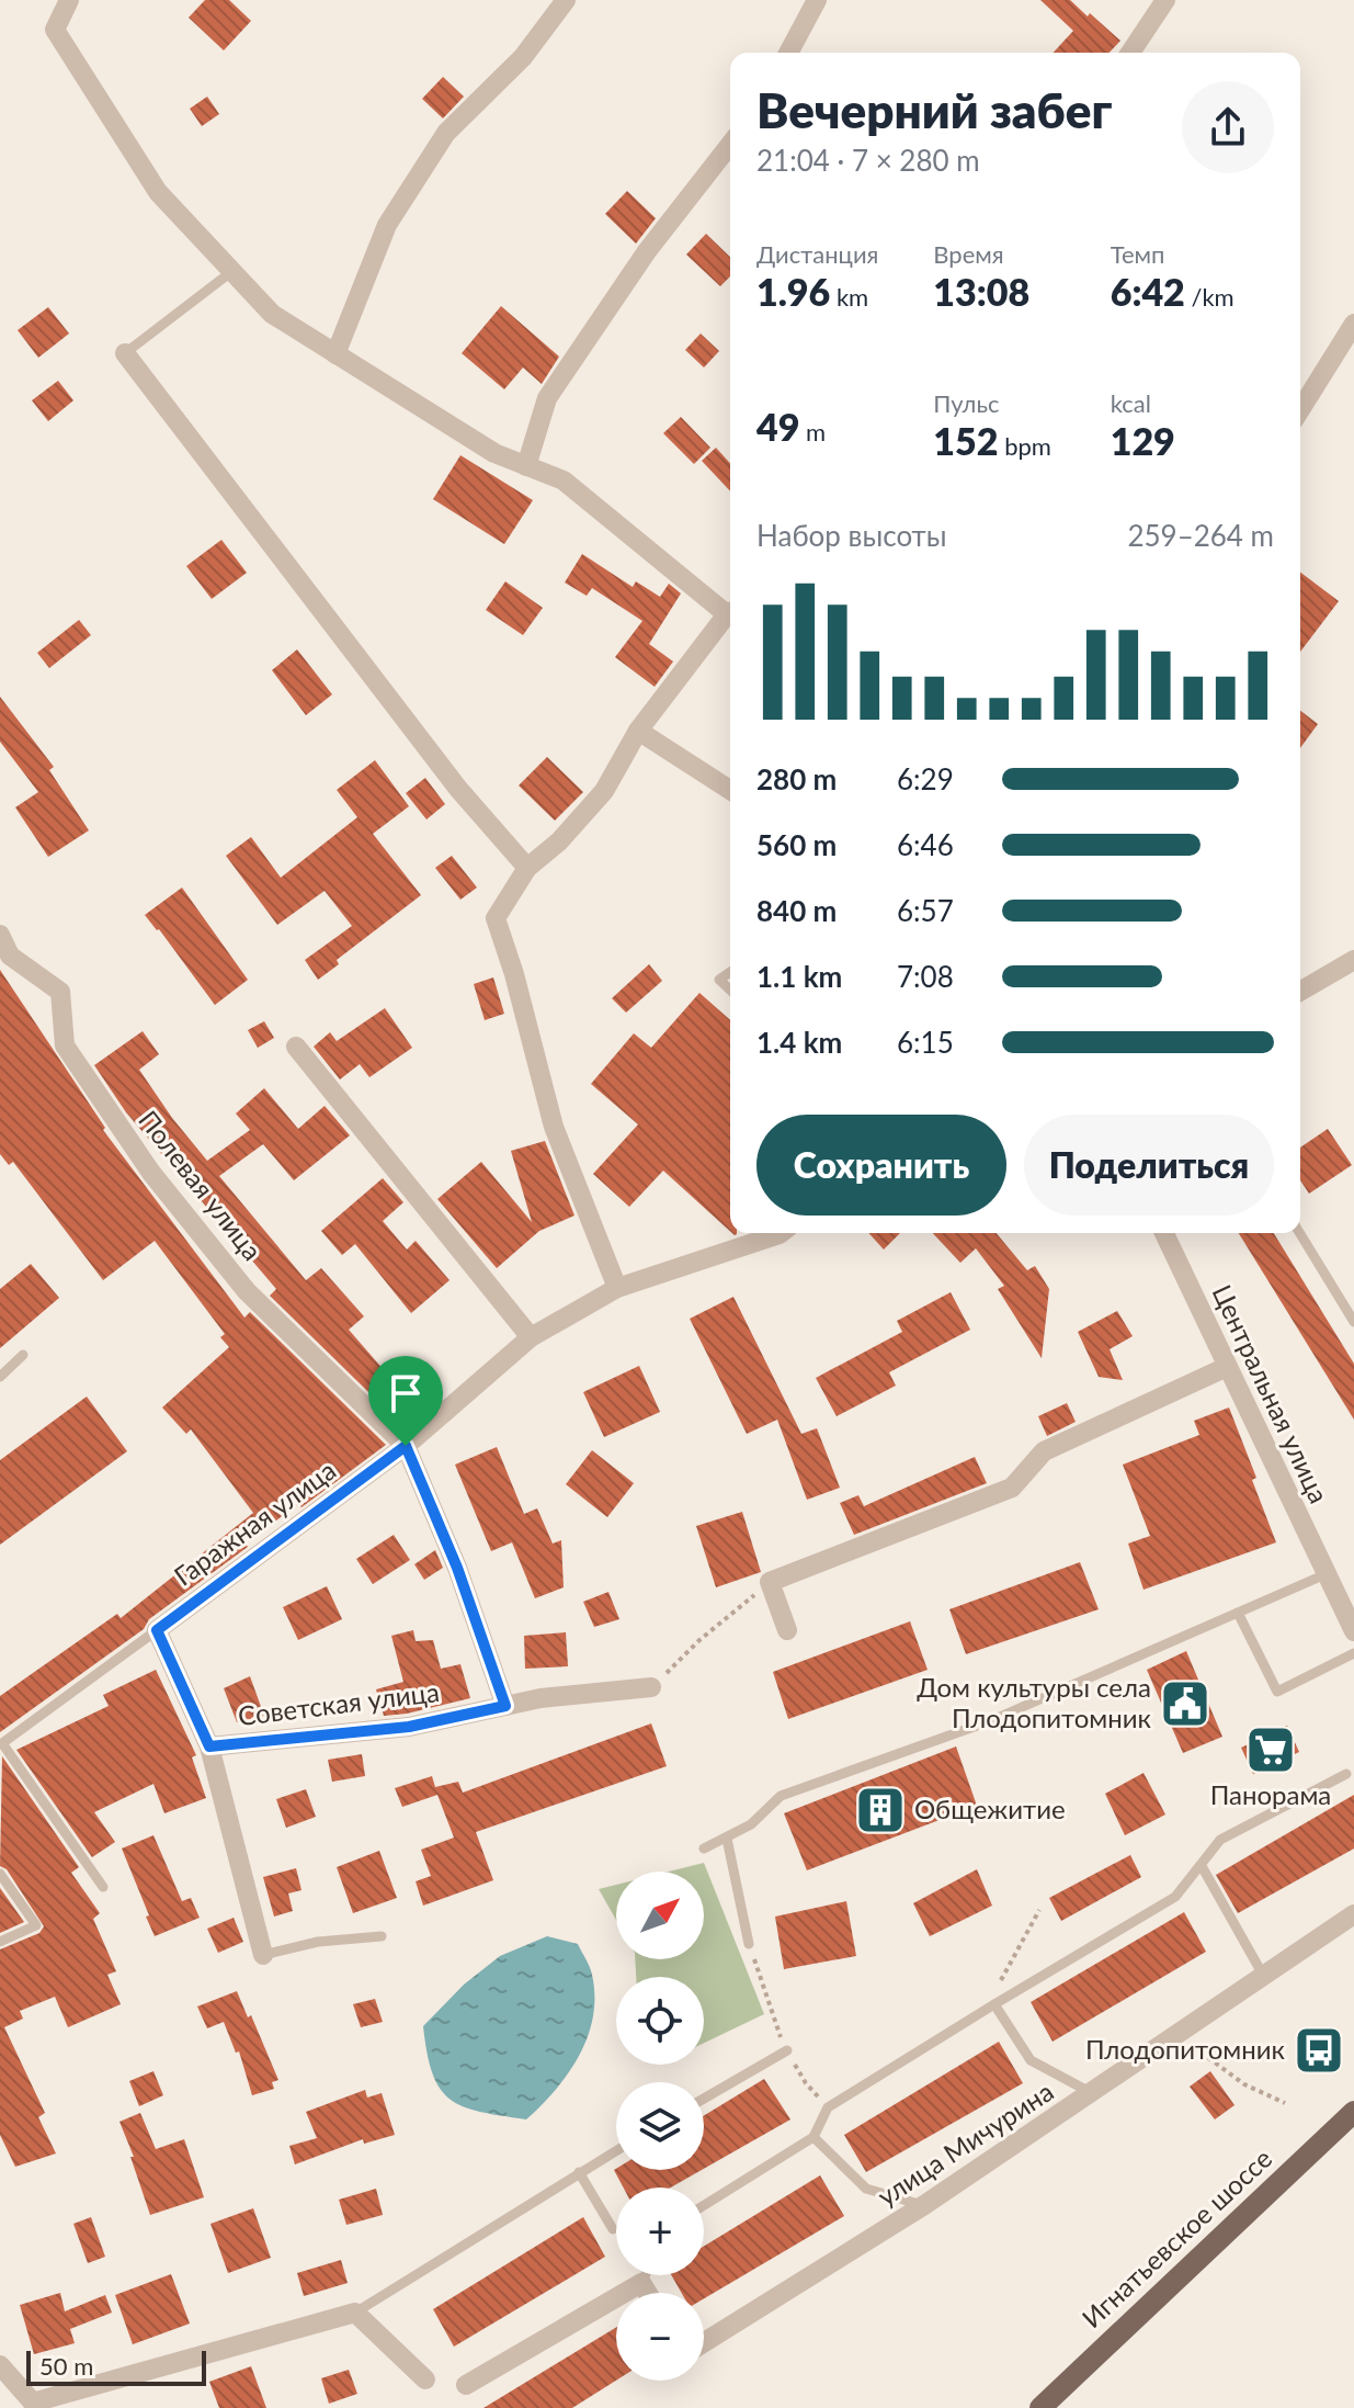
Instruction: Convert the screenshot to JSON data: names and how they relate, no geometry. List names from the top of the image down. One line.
{"streets":{"main road":["Игнатьевское шоссе"],"street":["Полевая улица","Центральная улица","Гаражная улица","Советская улица","улица Мичурина"]},"crossings":[["Полевая улица","Гаражная улица"],["Гаражная улица","Советская улица"]],"places":{"public building":["Дом культуры села Плодопитомник"],"supermarket":["Панорама"],"building":["Общежитие"],"bus stop":["Плодопитомник"]},"scale_bar":"50 m","north":"top right","page":{"heading":["Вечерний забег","21:04 · 7 × 280 m"],"stats":[["Дистанция","1.96 km"],["Время","13:08"],["Темп","6:42 /km"],["49 m"],["Пульс","152 bpm"],["kcal","129"]],"chart":["Набор высоты","259–264 m"],"list":[{"name":"280 m","note":"6:29"},{"name":"560 m","note":"6:46"},{"name":"840 m","note":"6:57"},{"name":"1.1 km","note":"7:08"},{"name":"1.4 km","note":"6:15"}],"buttons":["Сохранить","Поделиться"],"map_buttons":["+","−"],"scale":"50 m"}}
